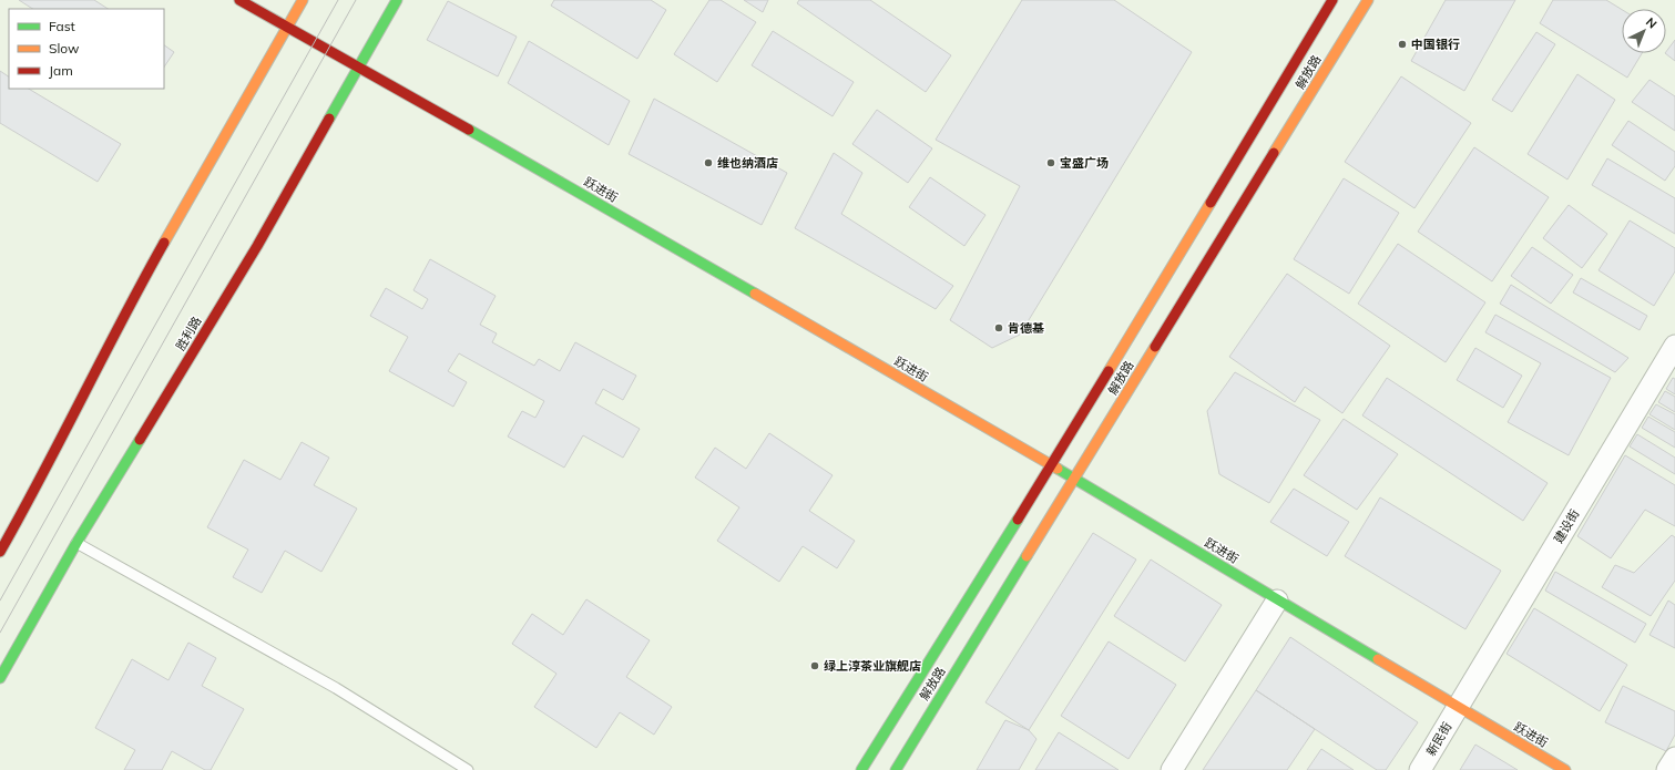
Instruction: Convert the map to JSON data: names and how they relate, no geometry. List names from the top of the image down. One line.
{"streets":{"main road":["解放路","跃进街","胜利路"],"street":["建设街","新民街"]},"crossings":[["解放路","跃进街"],["跃进街","胜利路"],["跃进街","建设街"],["跃进街","新民街"],["建设街","新民街"]],"places":["中国银行","维也纳酒店","宝盛广场","肯德基","绿上淳茶业旗舰店"],"legend":["Fast","Slow","Jam"],"north":"top right"}
